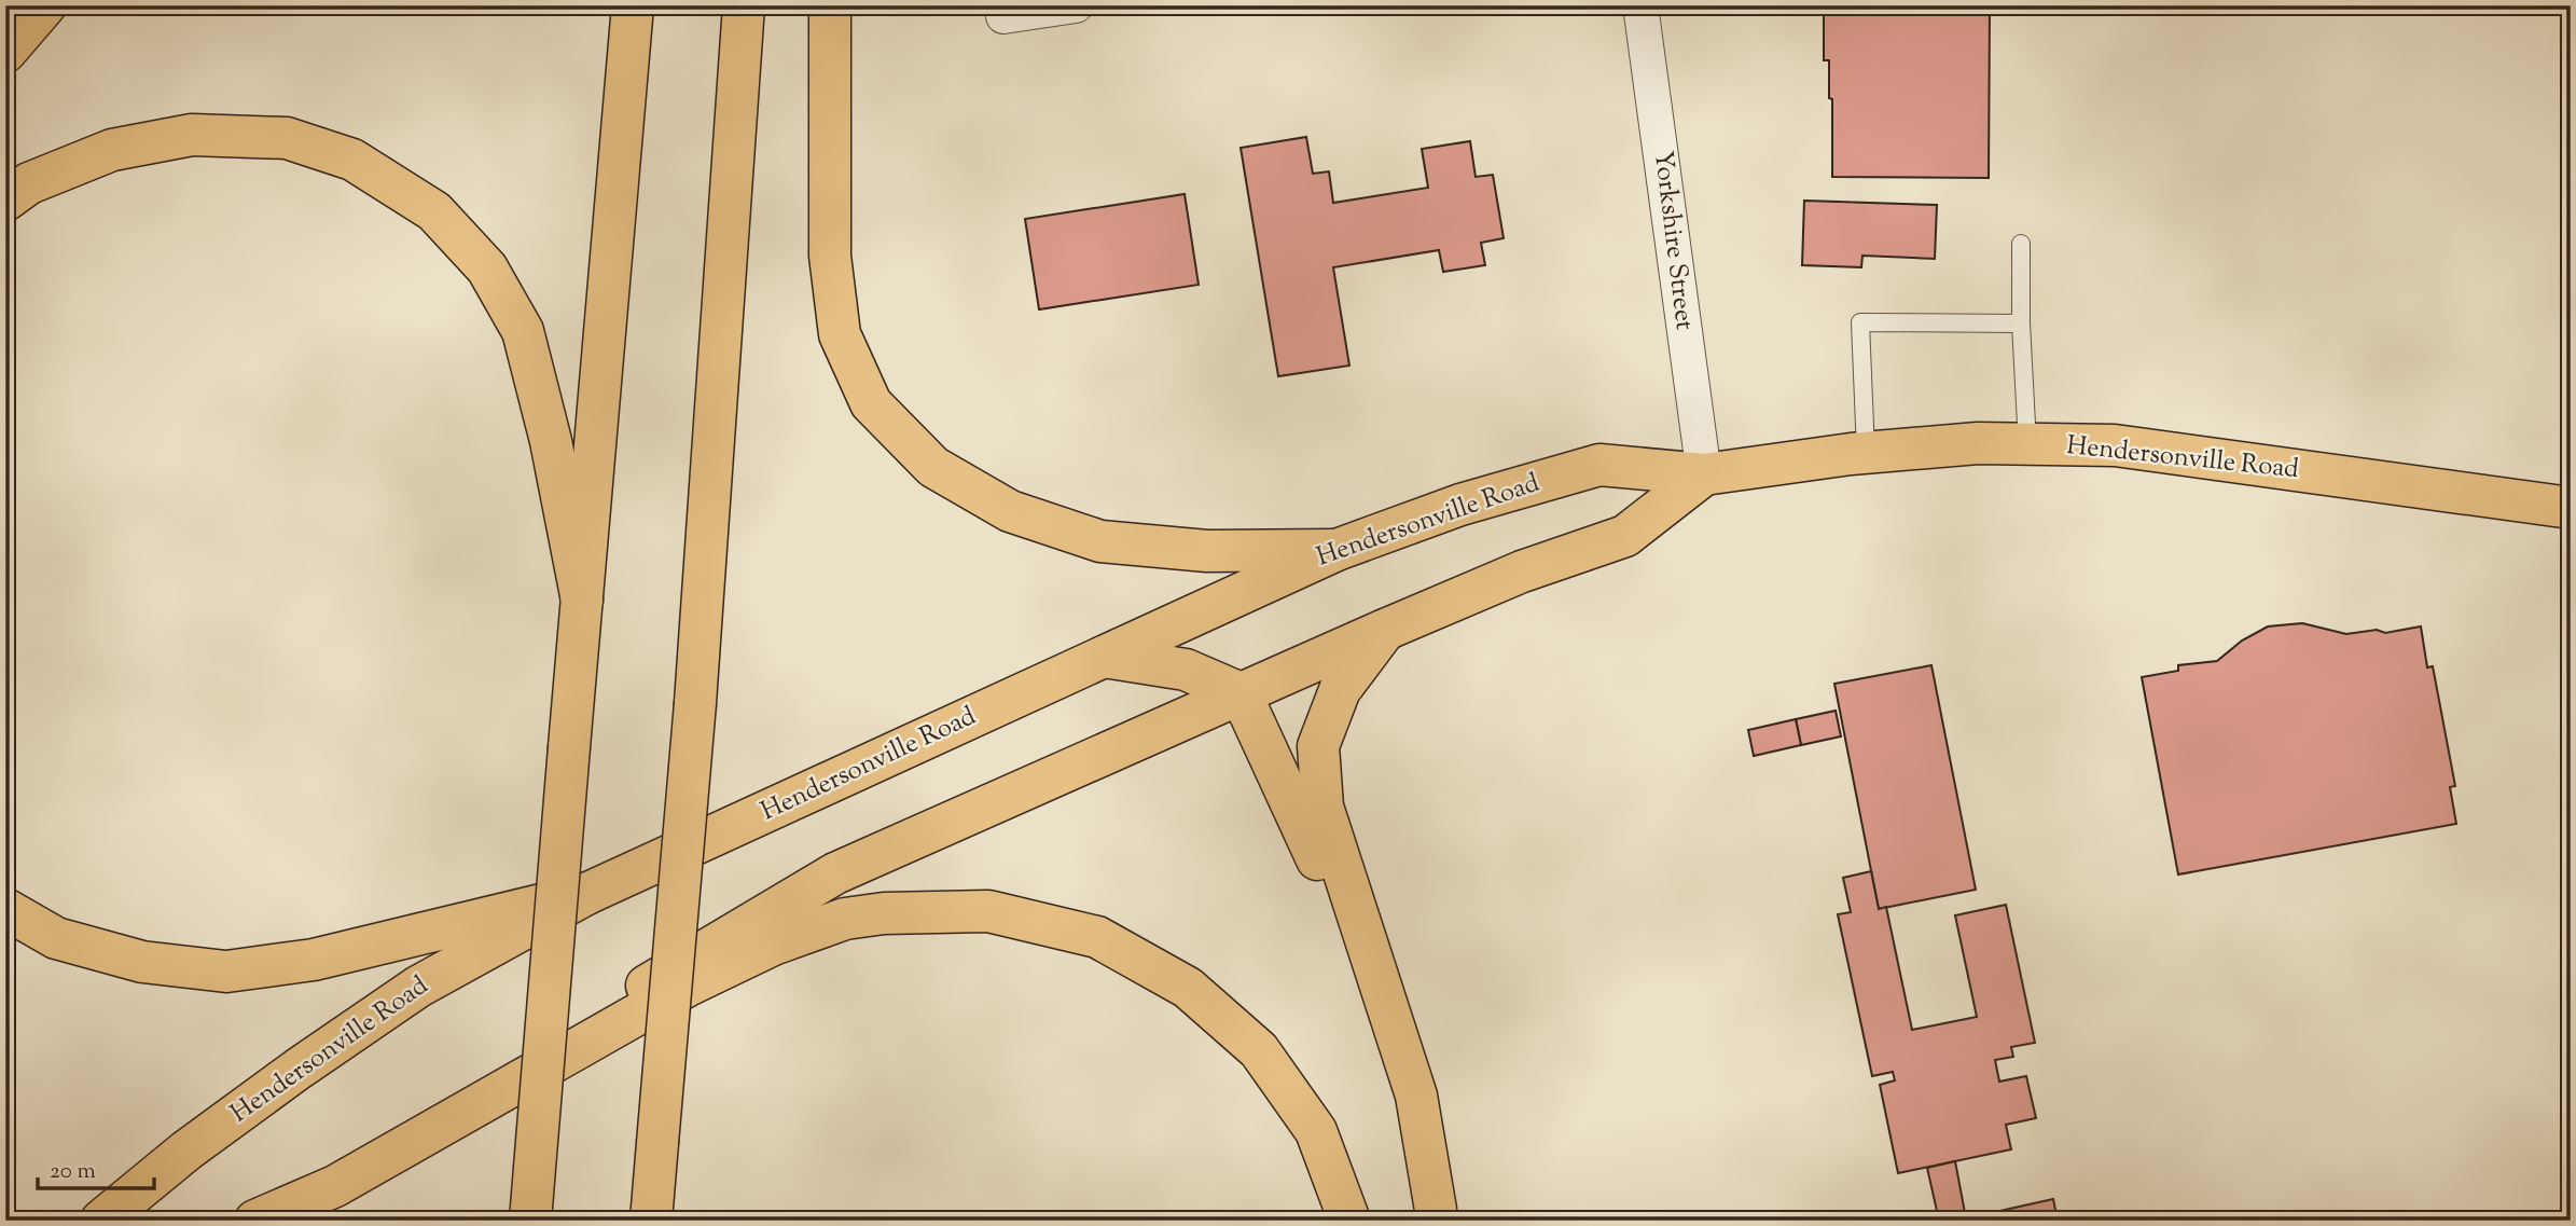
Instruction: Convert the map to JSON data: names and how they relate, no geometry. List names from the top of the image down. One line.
{"streets":{"main road":["Hendersonville Road"],"street":["Yorkshire Street"]},"crossings":[["Yorkshire Street","Hendersonville Road"]],"scale_bar":"20 m"}
